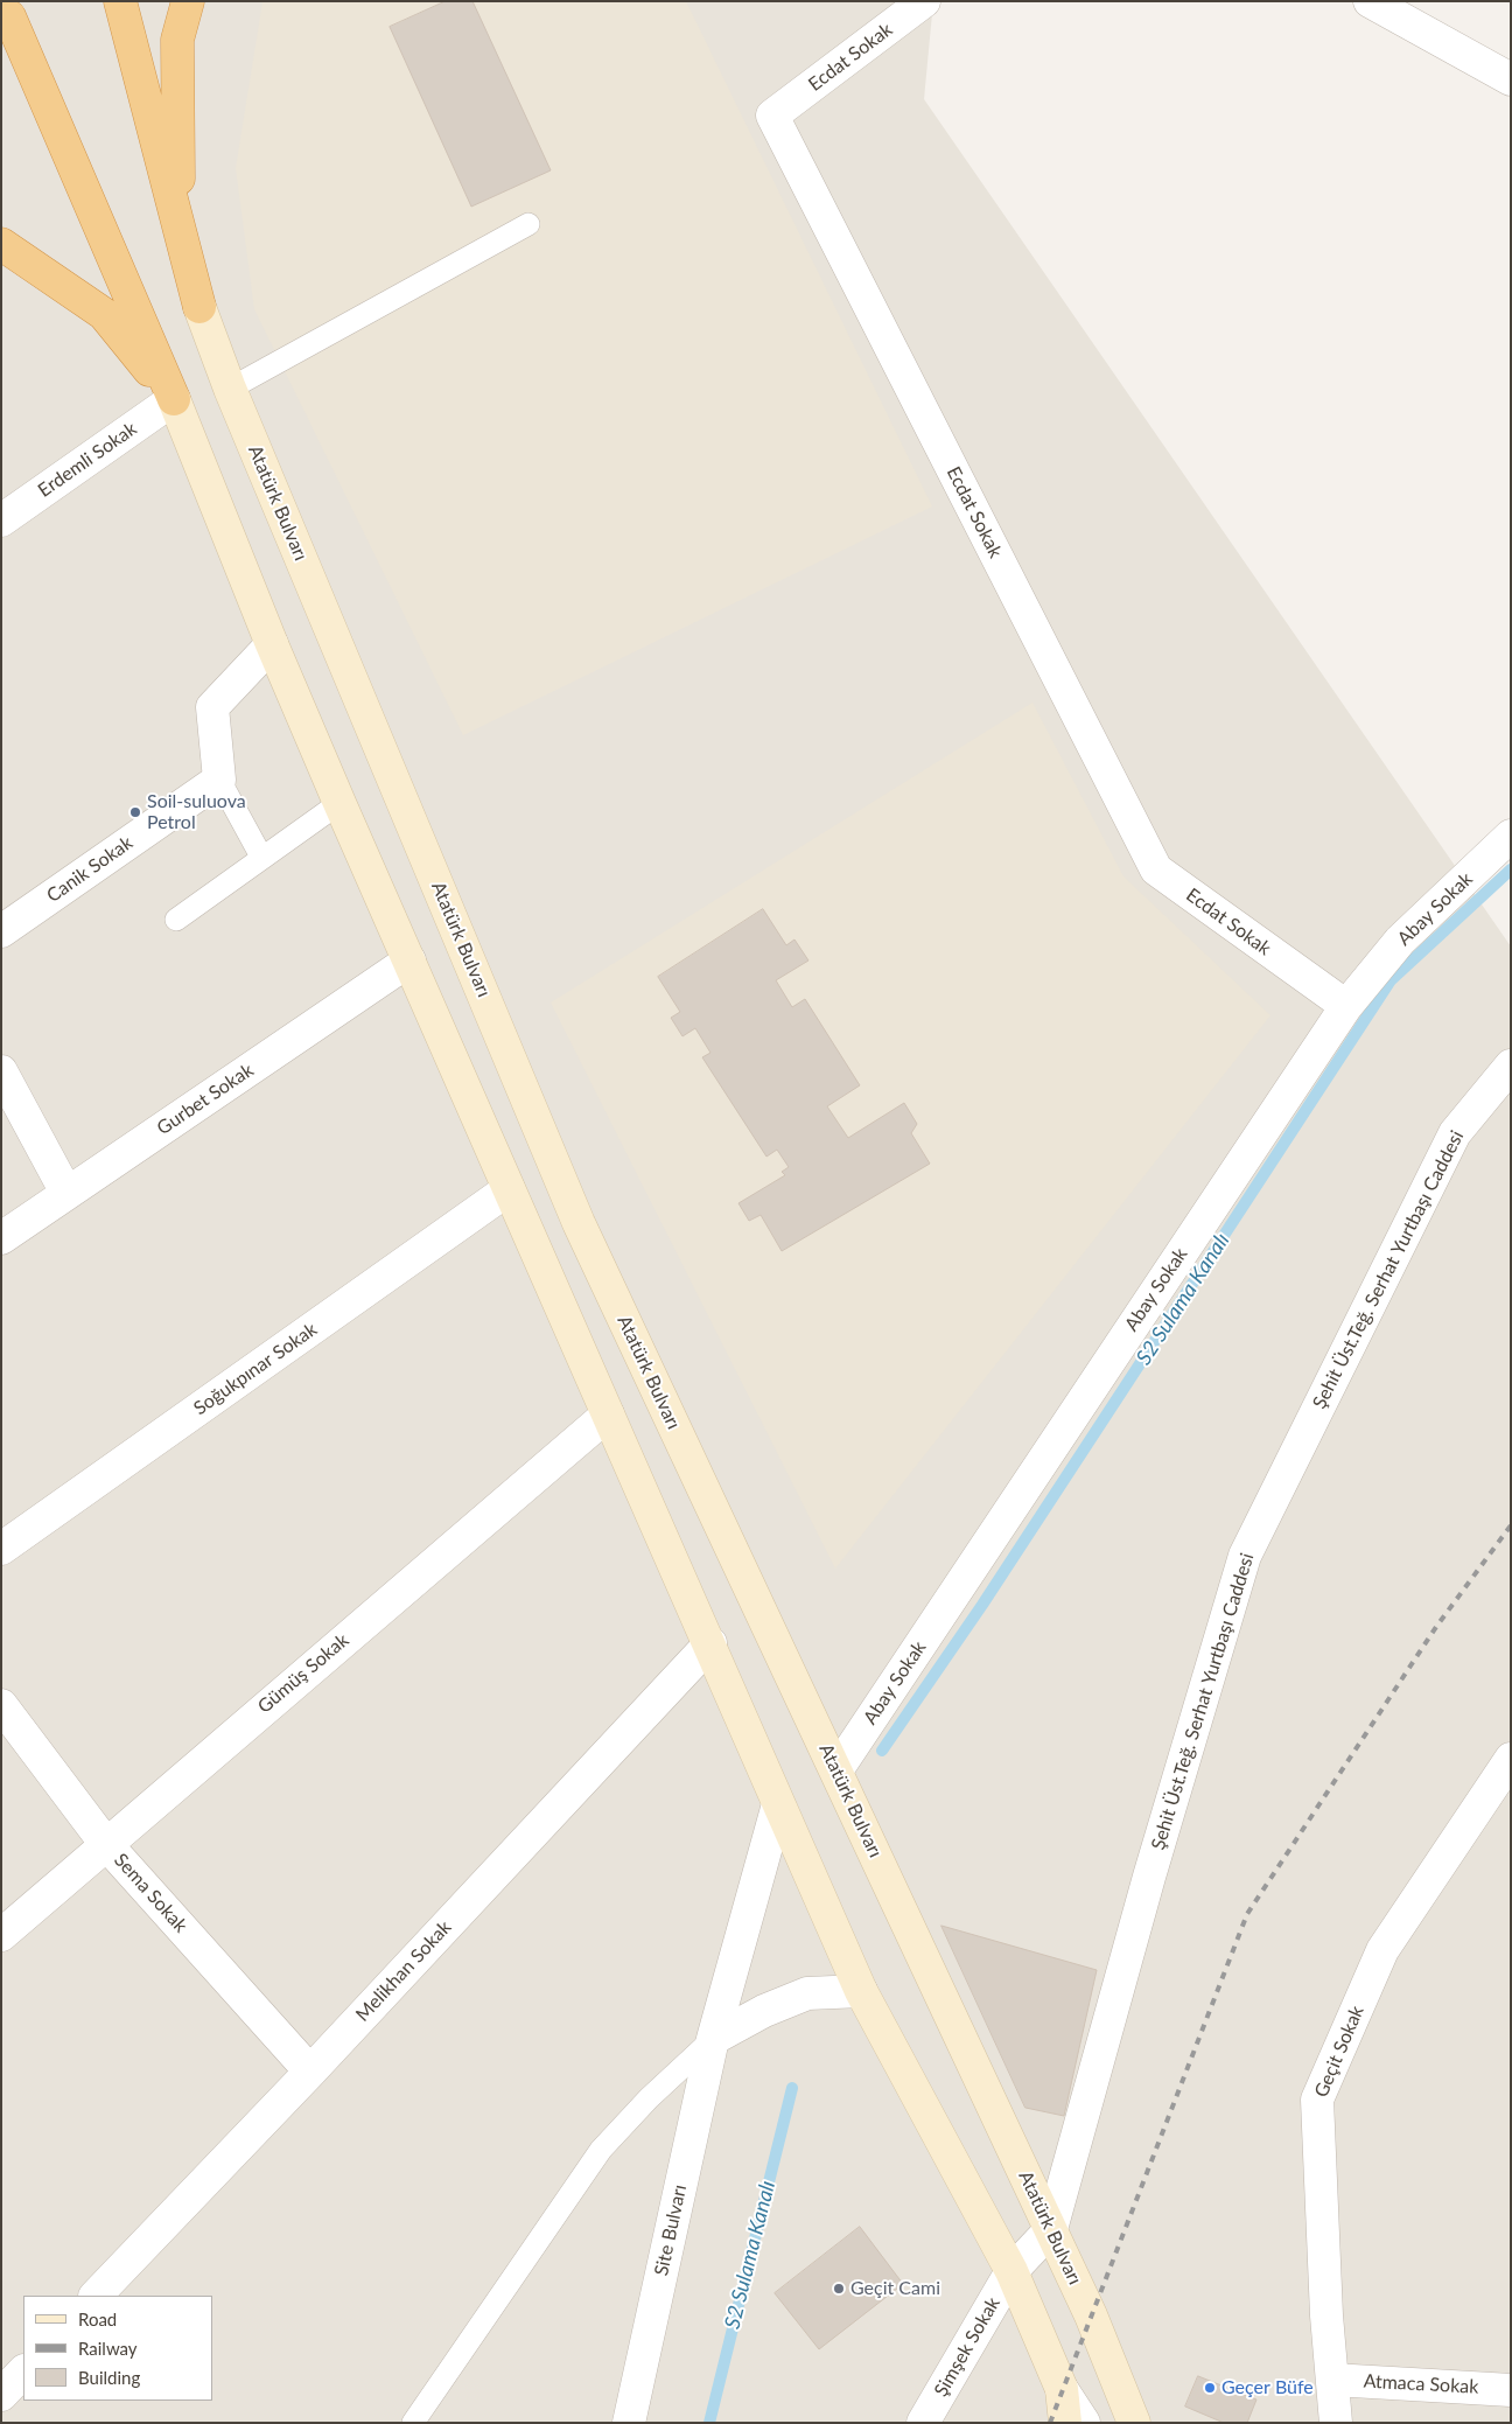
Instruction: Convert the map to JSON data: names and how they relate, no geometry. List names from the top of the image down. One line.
{"streets":{"main road":["Atatürk Bulvarı"],"street":["Ecdat Sokak","Erdemli Sokak","Canik Sokak","Abay Sokak","Gurbet Sokak","Şehit Üst.Teğ. Serhat Yurtbaşı Caddesi","Soğukpınar Sokak","Gümüş Sokak","Sema Sokak","Melikhan Sokak","Geçit Sokak","Site Bulvarı","Şimşek Sokak","Atmaca Sokak"]},"crossings":[["Ecdat Sokak","Abay Sokak"],["Atatürk Bulvarı","Abay Sokak"],["Atatürk Bulvarı","Şehit Üst.Teğ. Serhat Yurtbaşı Caddesi"],["Şehit Üst.Teğ. Serhat Yurtbaşı Caddesi","Şimşek Sokak"],["Gümüş Sokak","Sema Sokak"],["Sema Sokak","Melikhan Sokak"],["Geçit Sokak","Atmaca Sokak"]],"water":["S2 Sulama Kanalı"],"places":["Soil-suluova Petrol","Geçit Cami","Geçer Büfe"],"legend":["Road","Railway","Building"]}
